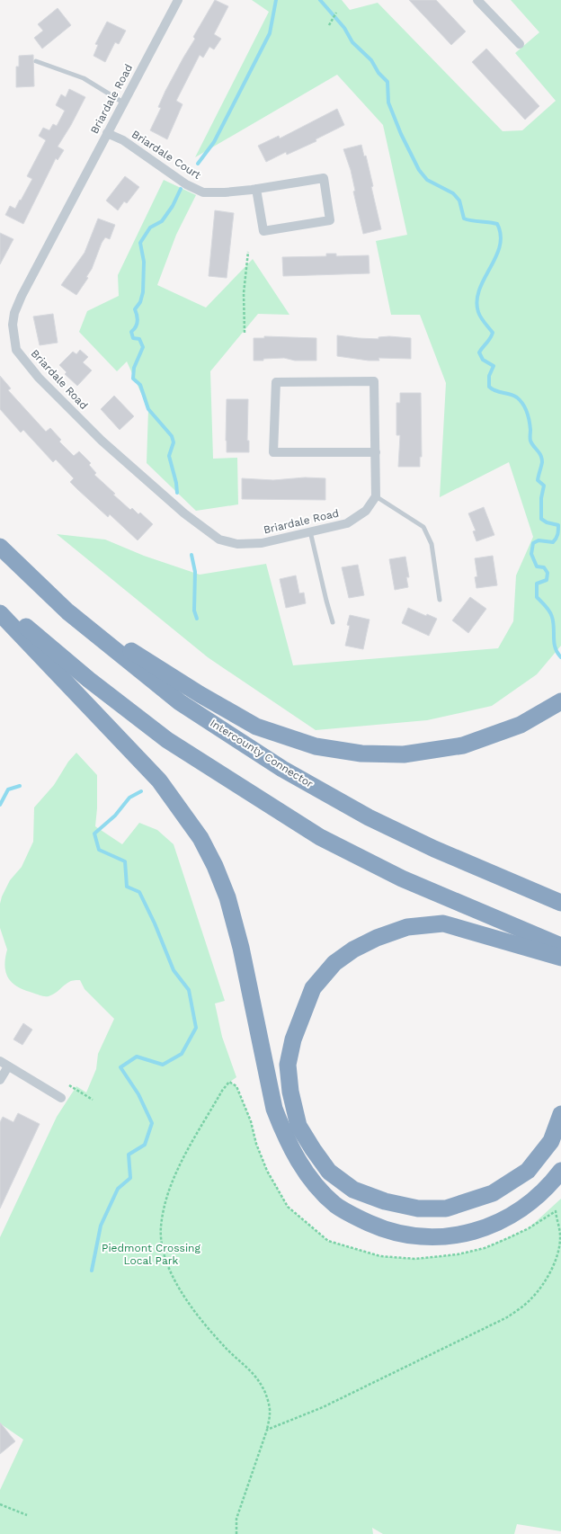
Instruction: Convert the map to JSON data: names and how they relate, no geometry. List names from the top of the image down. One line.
{"streets":{"highway":["Intercounty Connector"],"street":["Briardale Road","Briardale Court"]},"crossings":[["Briardale Road","Briardale Court"]],"parks":["Piedmont Crossing Local Park"]}
